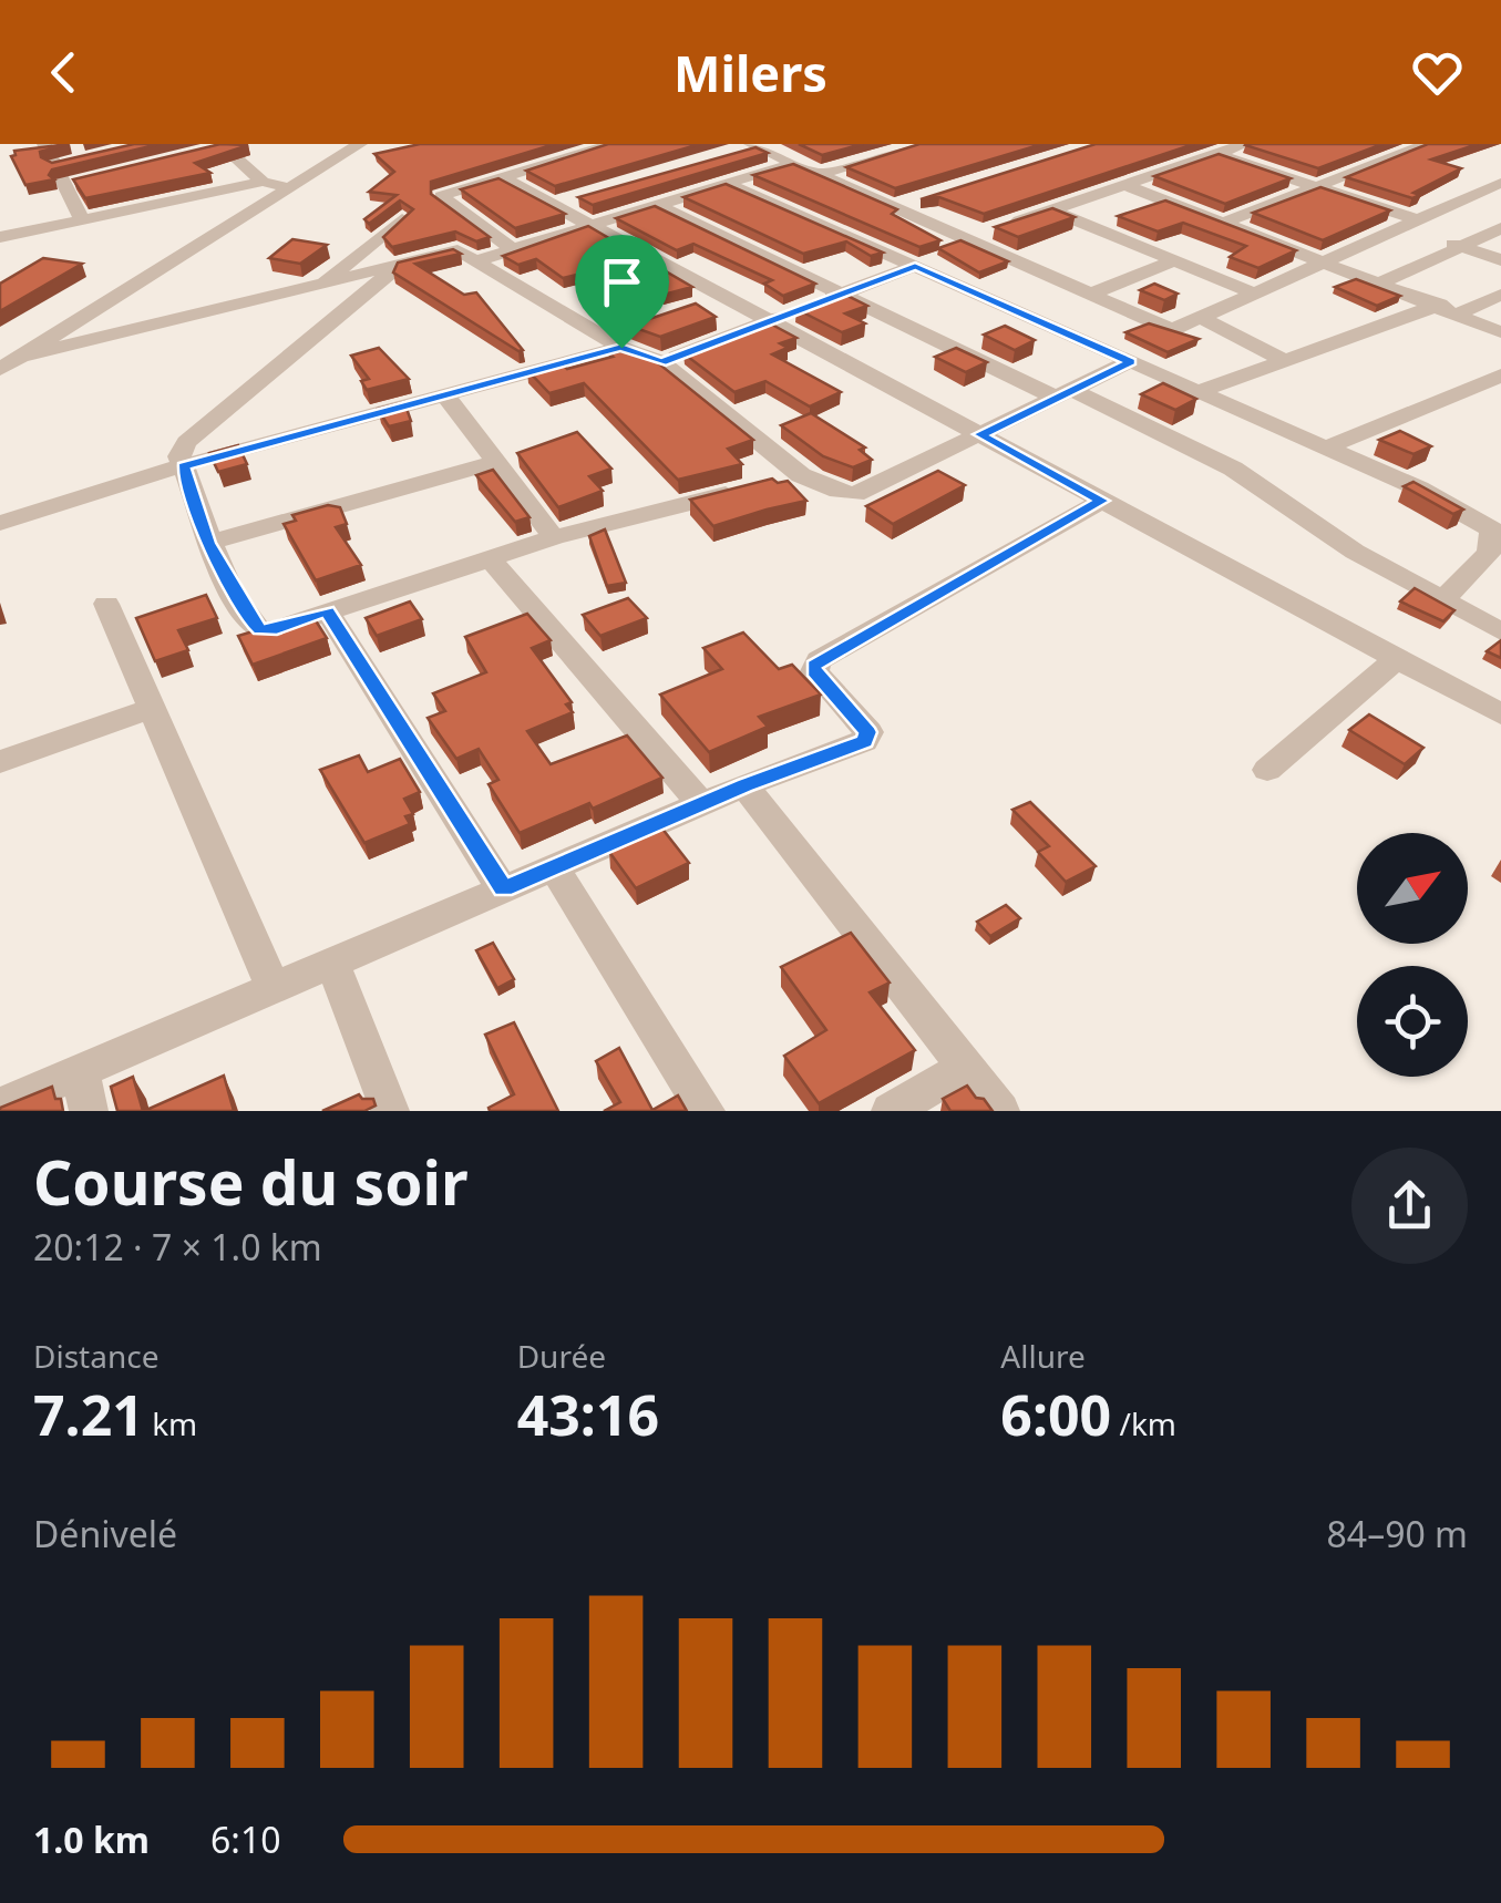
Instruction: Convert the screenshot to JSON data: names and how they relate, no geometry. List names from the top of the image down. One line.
{"north":"top right","page":{"header":"Milers","heading":["Course du soir","20:12 · 7 × 1.0 km"],"stats":[["Distance","7.21 km"],["Durée","43:16"],["Allure","6:00 /km"]],"chart":["Dénivelé","84–90 m"],"list":[{"name":"1.0 km","note":"6:10"}]}}
